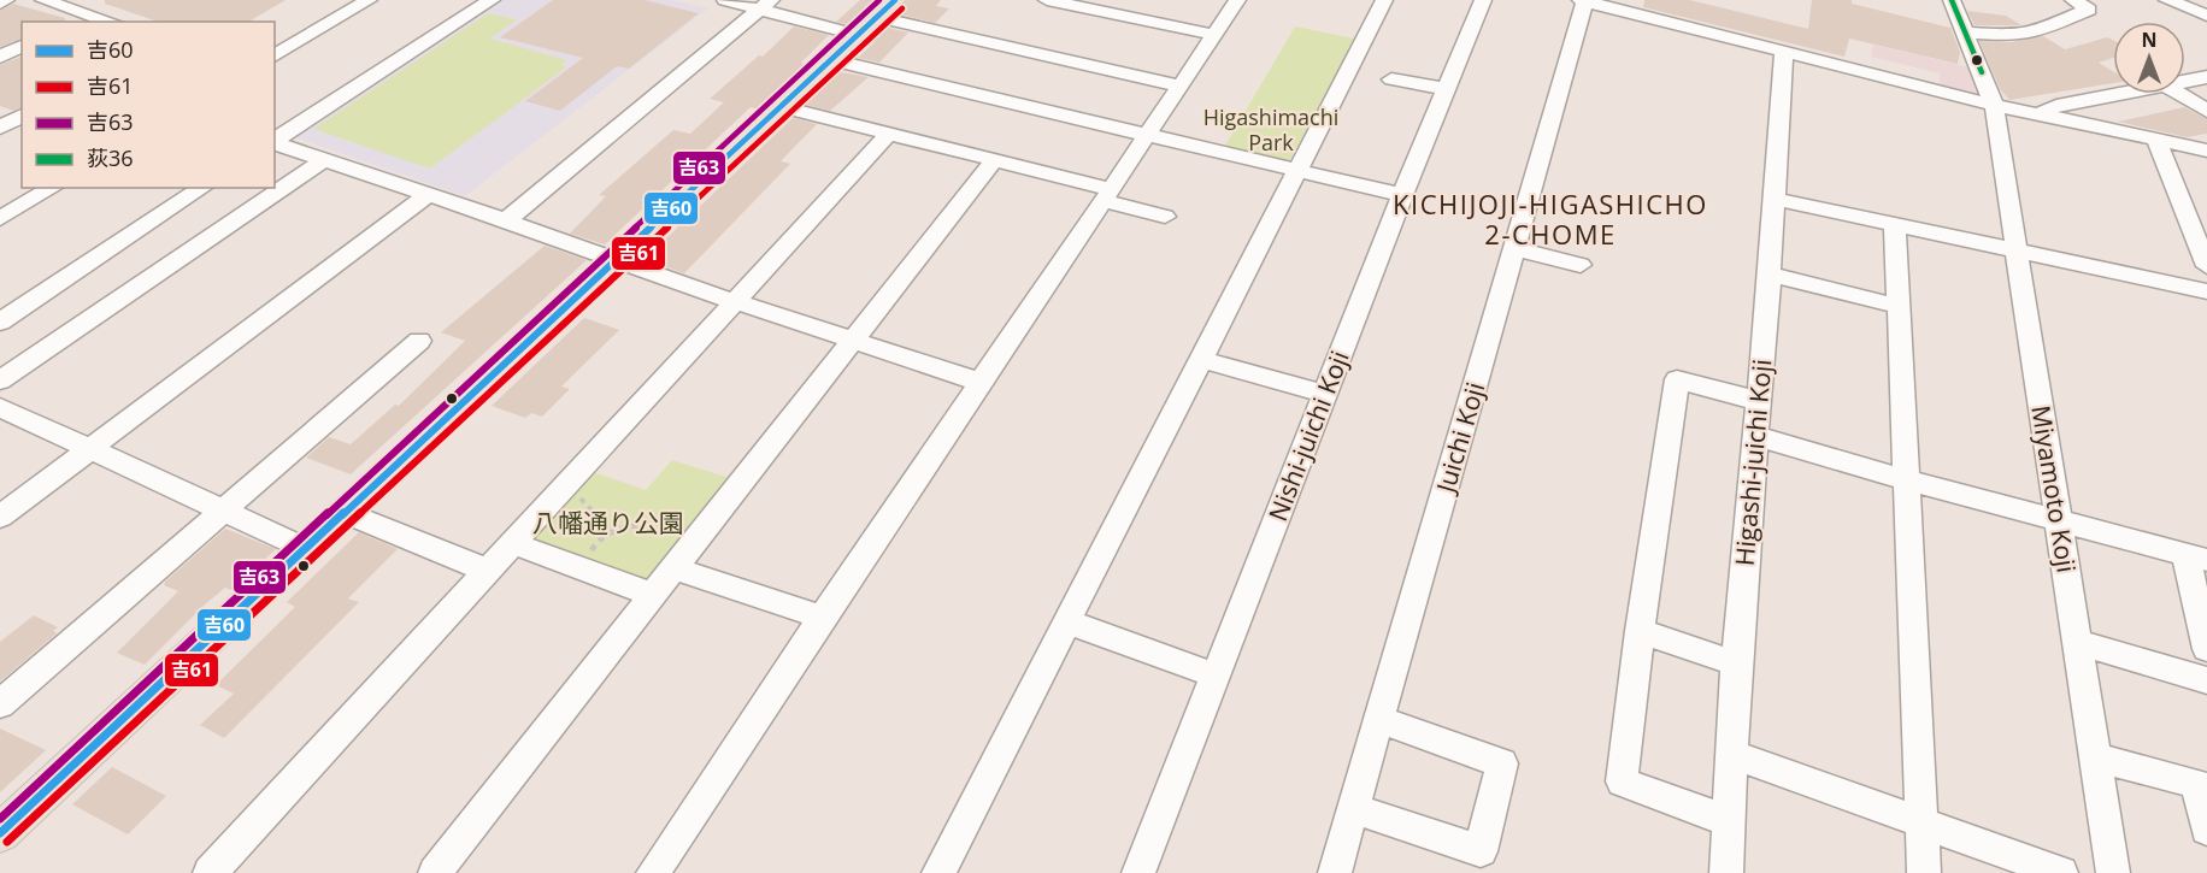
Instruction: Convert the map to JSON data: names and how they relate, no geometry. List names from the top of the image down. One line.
{"streets":{"street":["Nishi-juichi Koji","Juichi Koji","Higashi-juichi Koji","Miyamoto Koji"]},"districts":["KICHIJOJI-HIGASHICHO 2-CHOME"],"parks":["Higashimachi Park","八幡通り公園"],"lines":["transit line 吉60","transit line 吉63","transit line 荻36","transit line 吉61"],"legend":["吉60","吉61","吉63","荻36"],"north":"top"}
